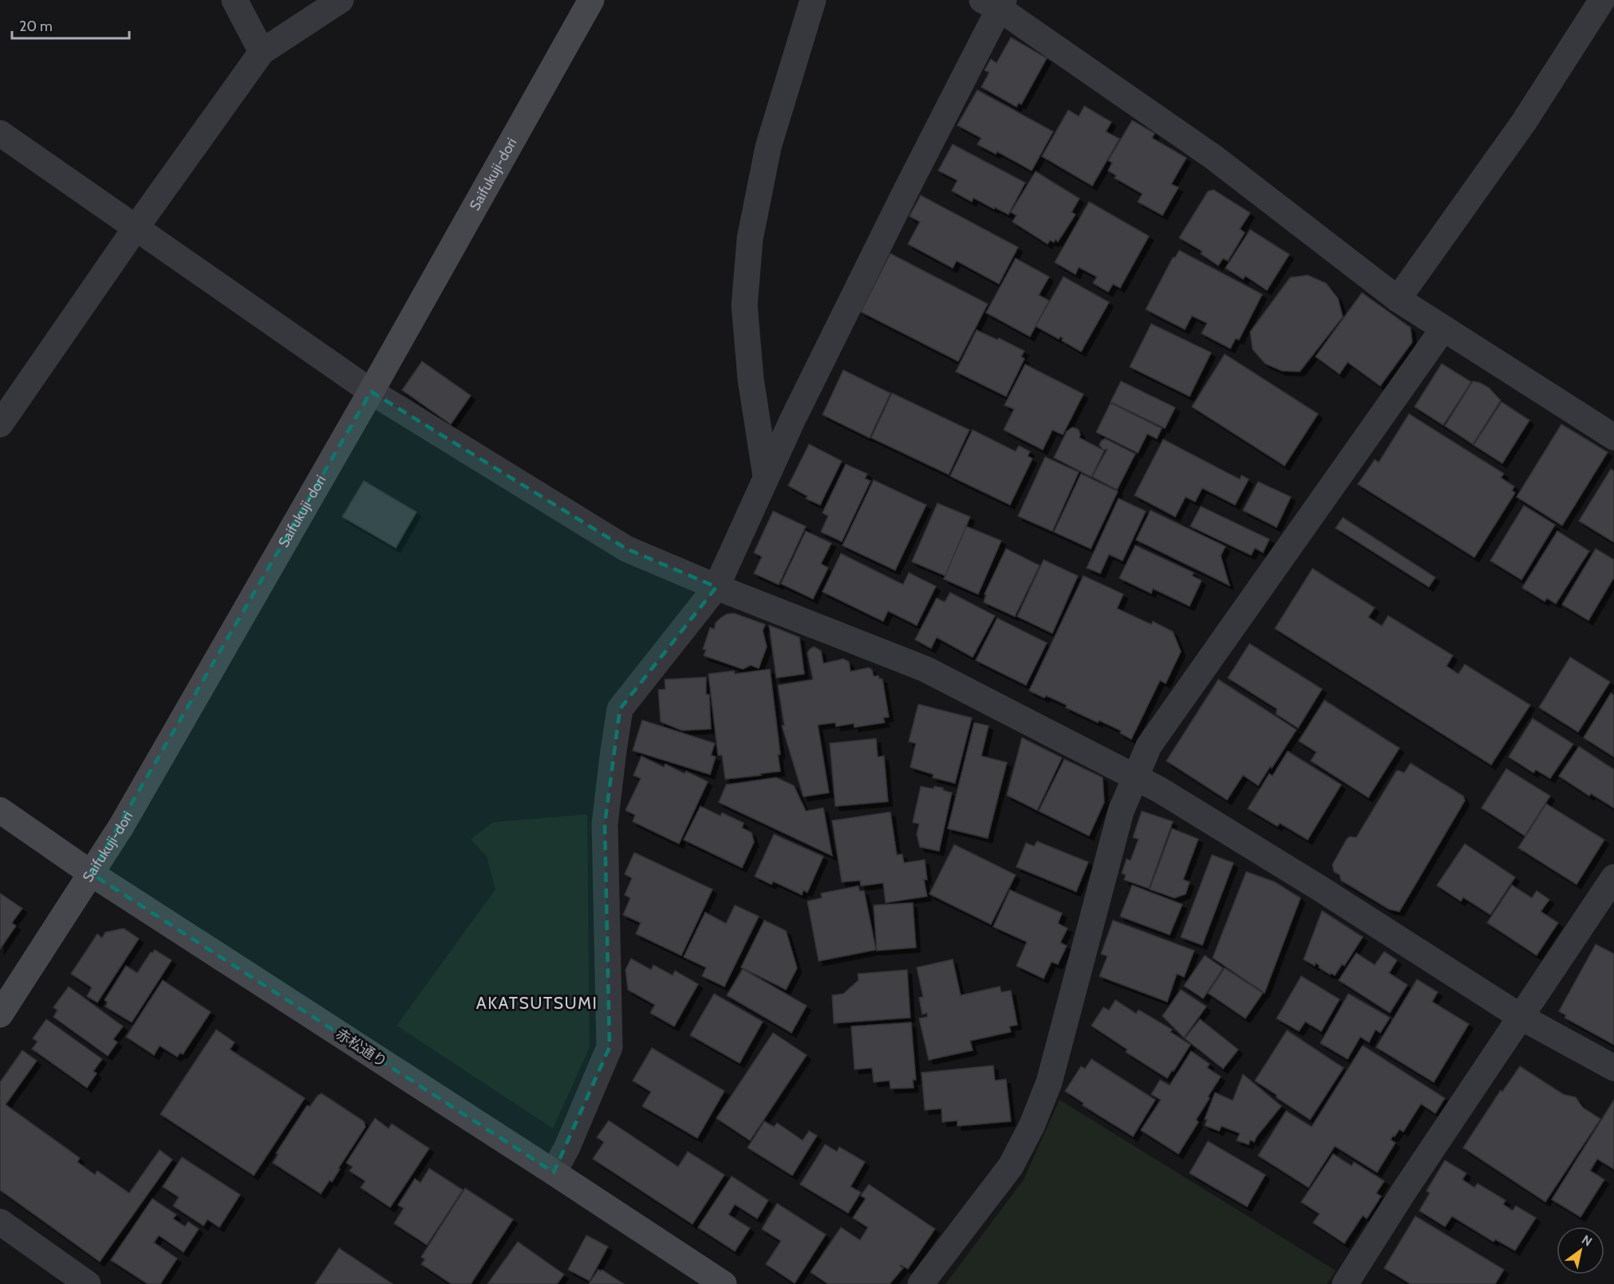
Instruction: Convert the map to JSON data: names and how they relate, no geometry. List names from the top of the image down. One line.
{"streets":{"street":["Saifukuji-dori","赤松通り"]},"crossings":[["Saifukuji-dori","赤松通り"]],"districts":["AKATSUTSUMI"],"scale_bar":"20 m","north":"top right"}
